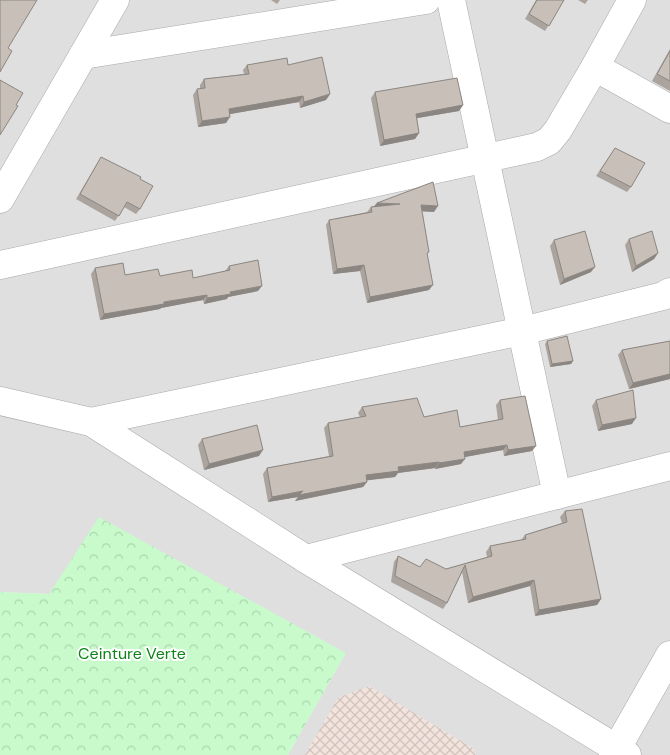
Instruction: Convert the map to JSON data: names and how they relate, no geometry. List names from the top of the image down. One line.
{"parks":["Ceinture Verte"]}
